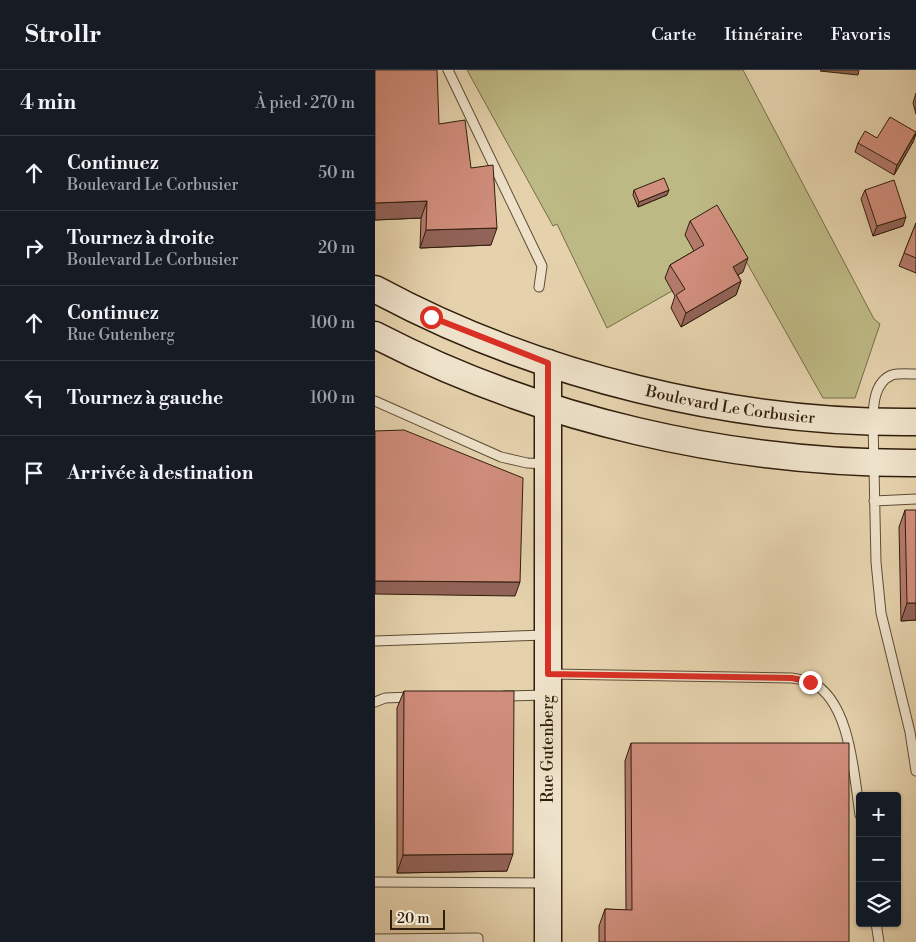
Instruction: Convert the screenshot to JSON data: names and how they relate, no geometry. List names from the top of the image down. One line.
{"streets":{"street":["Boulevard Le Corbusier","Rue Gutenberg"]},"scale_bar":"20 m","page":{"header":"Strollr","nav":["Carte","Itinéraire","Favoris"],"heading":["4 min","À pied · 270 m"],"list":[["Continuez","Boulevard Le Corbusier","50 m"],["Tournez à droite","Boulevard Le Corbusier","20 m"],["Continuez","Rue Gutenberg","100 m"],["Tournez à gauche","100 m"],"Arrivée à destination"],"map_buttons":["+","−"],"scale":"20 m"}}
